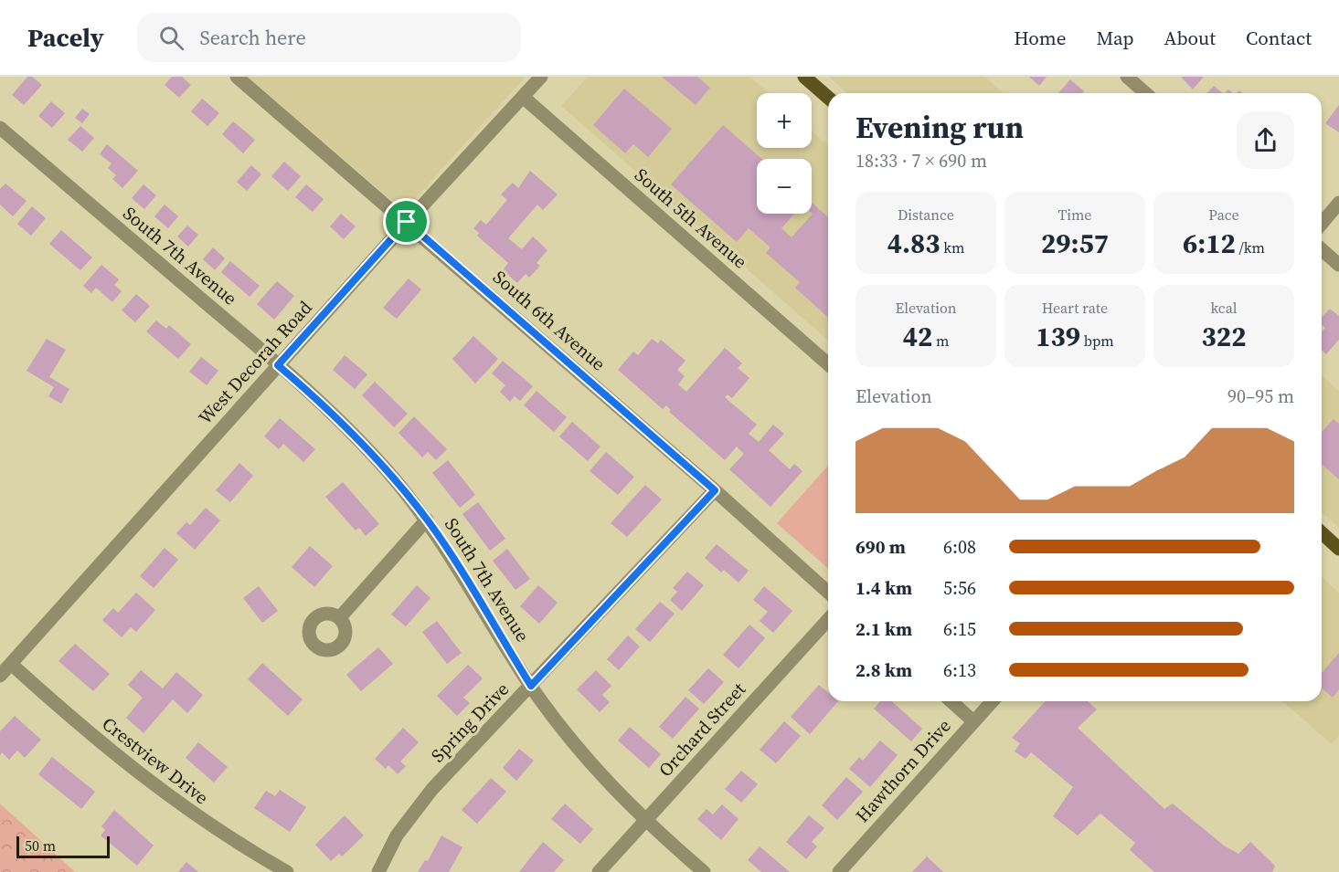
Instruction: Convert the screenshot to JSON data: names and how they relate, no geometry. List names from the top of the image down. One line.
{"streets":{"street":["South 5th Avenue","South 7th Avenue","South 6th Avenue","West Decorah Road","Spring Drive","Orchard Street","Crestview Drive","Hawthorn Drive"]},"crossings":[["South 5th Avenue","West Decorah Road"],["South 7th Avenue","West Decorah Road"],["South 7th Avenue","Spring Drive"],["South 7th Avenue","Orchard Street"],["South 6th Avenue","West Decorah Road"],["South 6th Avenue","Spring Drive"],["West Decorah Road","Crestview Drive"]],"scale_bar":"50 m","page":{"header":"Pacely","search":"Search here","nav":["Home","Map","About","Contact"],"map_buttons":["+","−"],"heading":["Evening run","18:33 · 7 × 690 m"],"stats":[["Distance","4.83 km"],["Time","29:57"],["Pace","6:12 /km"],["Elevation","42 m"],["Heart rate","139 bpm"],["kcal","322"]],"chart":["Elevation","90–95 m"],"list":[{"name":"690 m","note":"6:08"},{"name":"1.4 km","note":"5:56"},{"name":"2.1 km","note":"6:15"},{"name":"2.8 km","note":"6:13"}],"scale":"50 m"}}
